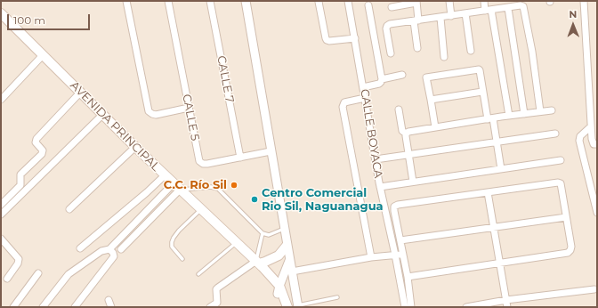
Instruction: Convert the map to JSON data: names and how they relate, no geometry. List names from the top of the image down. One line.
{"streets":{"main road":["AVENIDA PRINCIPAL"],"street":["CALLE 7","CALLE 5","CALLE BOYACA"]},"crossings":[["CALLE 7","CALLE 5"]],"places":["C.C. Río Sil","Centro Comercial Rio Sil, Naguanagua"],"scale_bar":"100 m","north":"top"}
